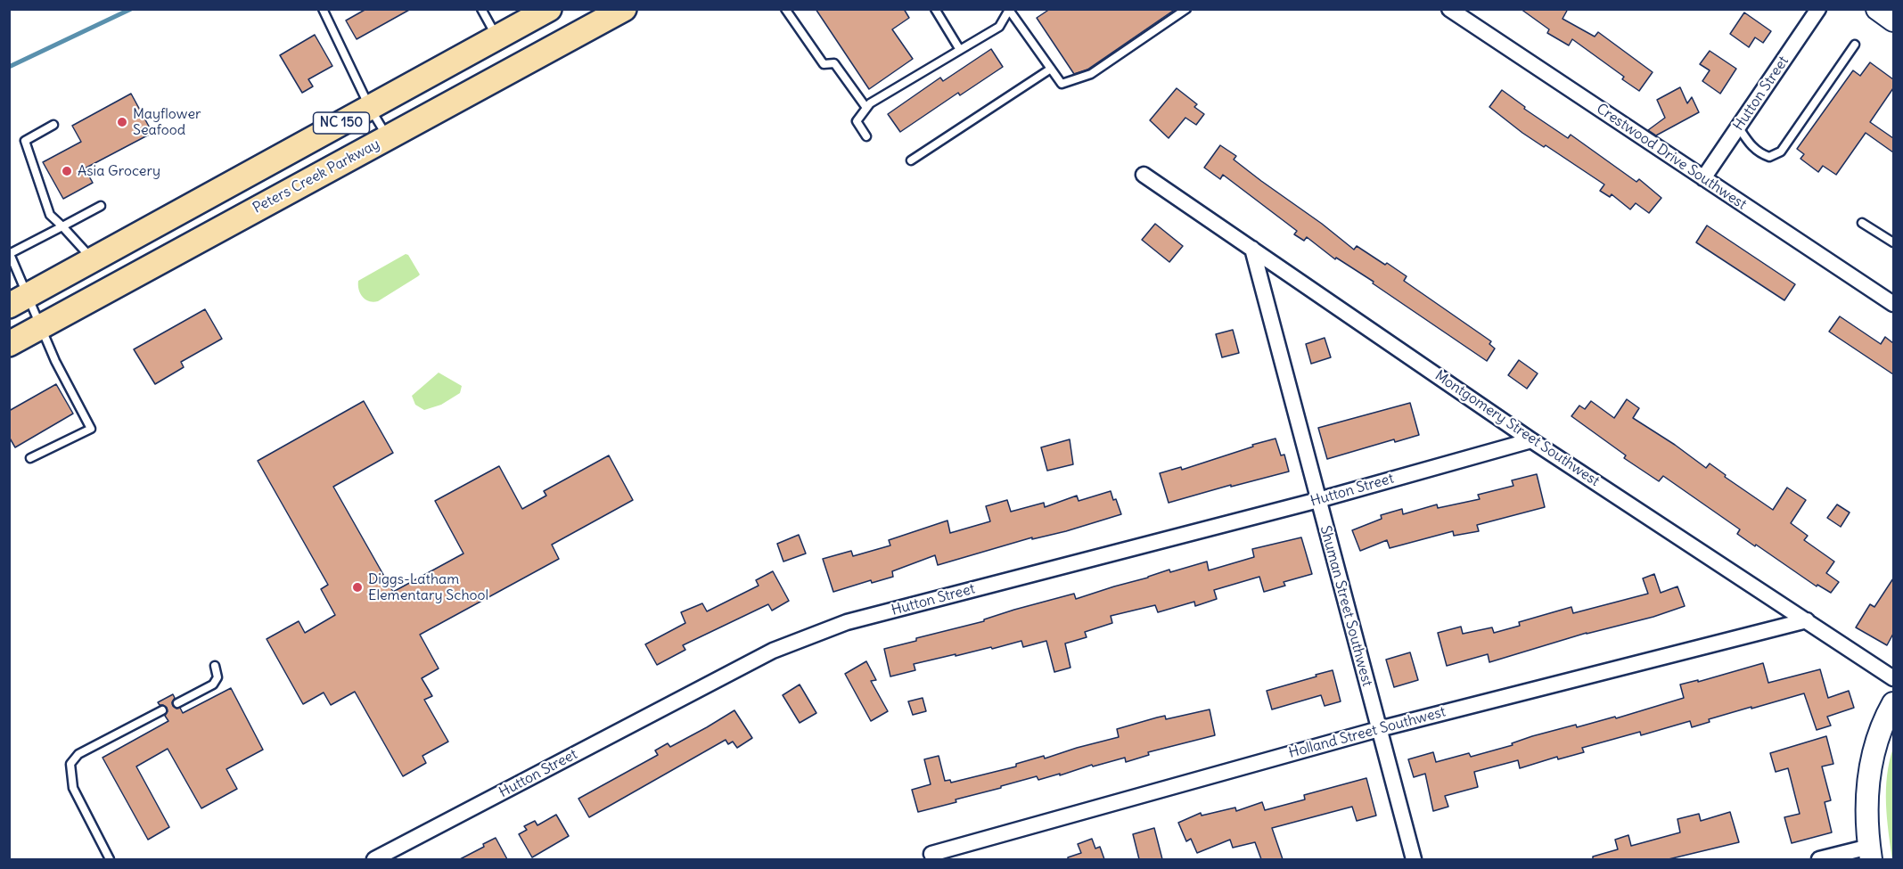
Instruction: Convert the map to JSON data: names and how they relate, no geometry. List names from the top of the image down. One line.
{"streets":{"main road":["NC 150","Peters Creek Parkway"],"street":["Hutton Street","Crestwood Drive Southwest","Montgomery Street Southwest","Shuman Street Southwest","Holland Street Southwest"]},"crossings":[["Hutton Street","Crestwood Drive Southwest"],["Hutton Street","Montgomery Street Southwest"],["Hutton Street","Shuman Street Southwest"],["Montgomery Street Southwest","Shuman Street Southwest"],["Montgomery Street Southwest","Holland Street Southwest"],["Shuman Street Southwest","Holland Street Southwest"]],"places":["Mayflower Seafood","Asia Grocery","Diggs-Latham Elementary School"]}
